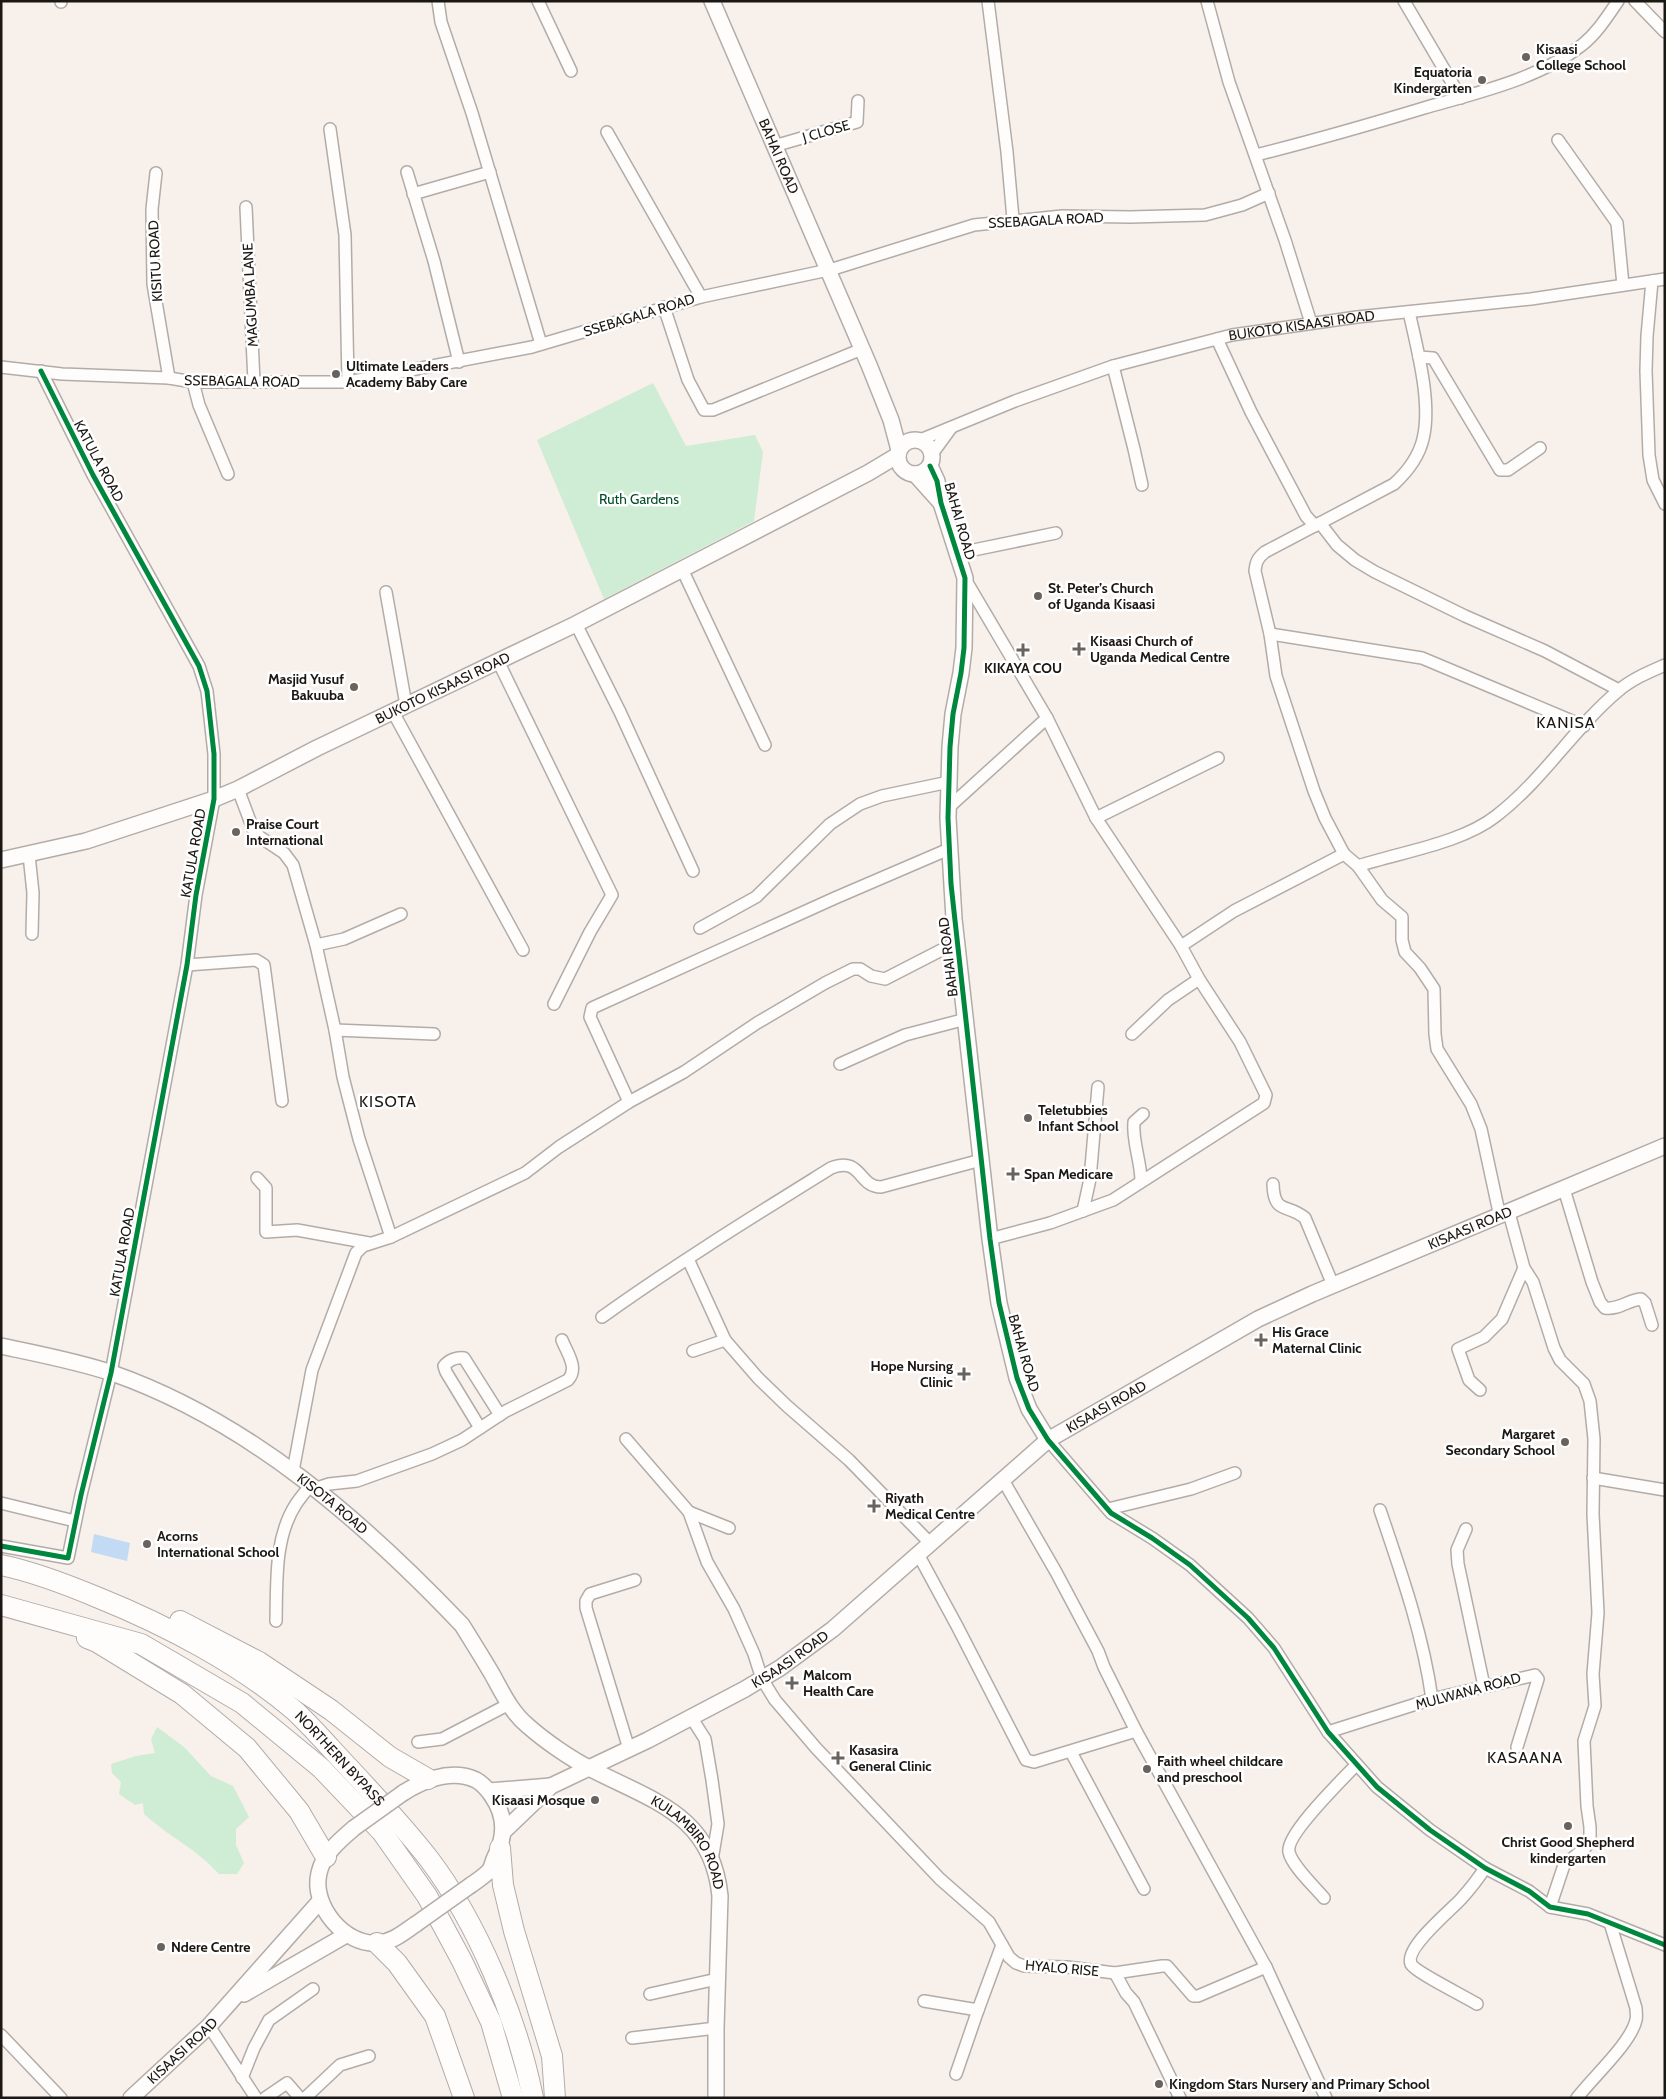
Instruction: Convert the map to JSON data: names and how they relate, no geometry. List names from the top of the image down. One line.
{"streets":{"highway":["NORTHERN BYPASS"],"main road":["BAHAI ROAD","BUKOTO KISAASI ROAD","KISAASI ROAD","KISOTA ROAD","KULAMBIRO ROAD"],"street":["J CLOSE","SSEBAGALA ROAD","KISITU ROAD","MAGUMBA LANE","KATULA ROAD","MULWANA ROAD","HYALO RISE"]},"crossings":[["J CLOSE","BAHAI ROAD"],["BAHAI ROAD","SSEBAGALA ROAD"],["BAHAI ROAD","BUKOTO KISAASI ROAD"],["BAHAI ROAD","KISAASI ROAD"],["SSEBAGALA ROAD","KISITU ROAD"],["SSEBAGALA ROAD","MAGUMBA LANE"],["SSEBAGALA ROAD","KATULA ROAD"],["BUKOTO KISAASI ROAD","KATULA ROAD"],["KATULA ROAD","KISOTA ROAD"],["KISAASI ROAD","KISOTA ROAD"],["KISAASI ROAD","KULAMBIRO ROAD"],["KISAASI ROAD","HYALO RISE"],["KISOTA ROAD","KULAMBIRO ROAD"]],"districts":["KANISA","KISOTA","KASAANA"],"parks":["Ruth Gardens"],"places":{"other":["Kisaasi College School","Equatoria Kindergarten","Ultimate Leaders Academy Baby Care","St. Peter’s Church of Uganda Kisaasi","Masjid Yusuf Bakuuba","Praise Court International","Teletubbies Infant School","Margaret Secondary School","Acorns International School","Faith wheel childcare and preschool","Kisaasi Mosque","Christ Good Shepherd kindergarten","Ndere Centre","Kingdom Stars Nursery and Primary School"],"health":["Kisaasi Church of Uganda Medical Centre","KIKAYA COU","Span Medicare","His Grace Maternal Clinic","Hope Nursing Clinic","Riyath Medical Centre","Malcom Health Care","Kasasira General Clinic"]}}
